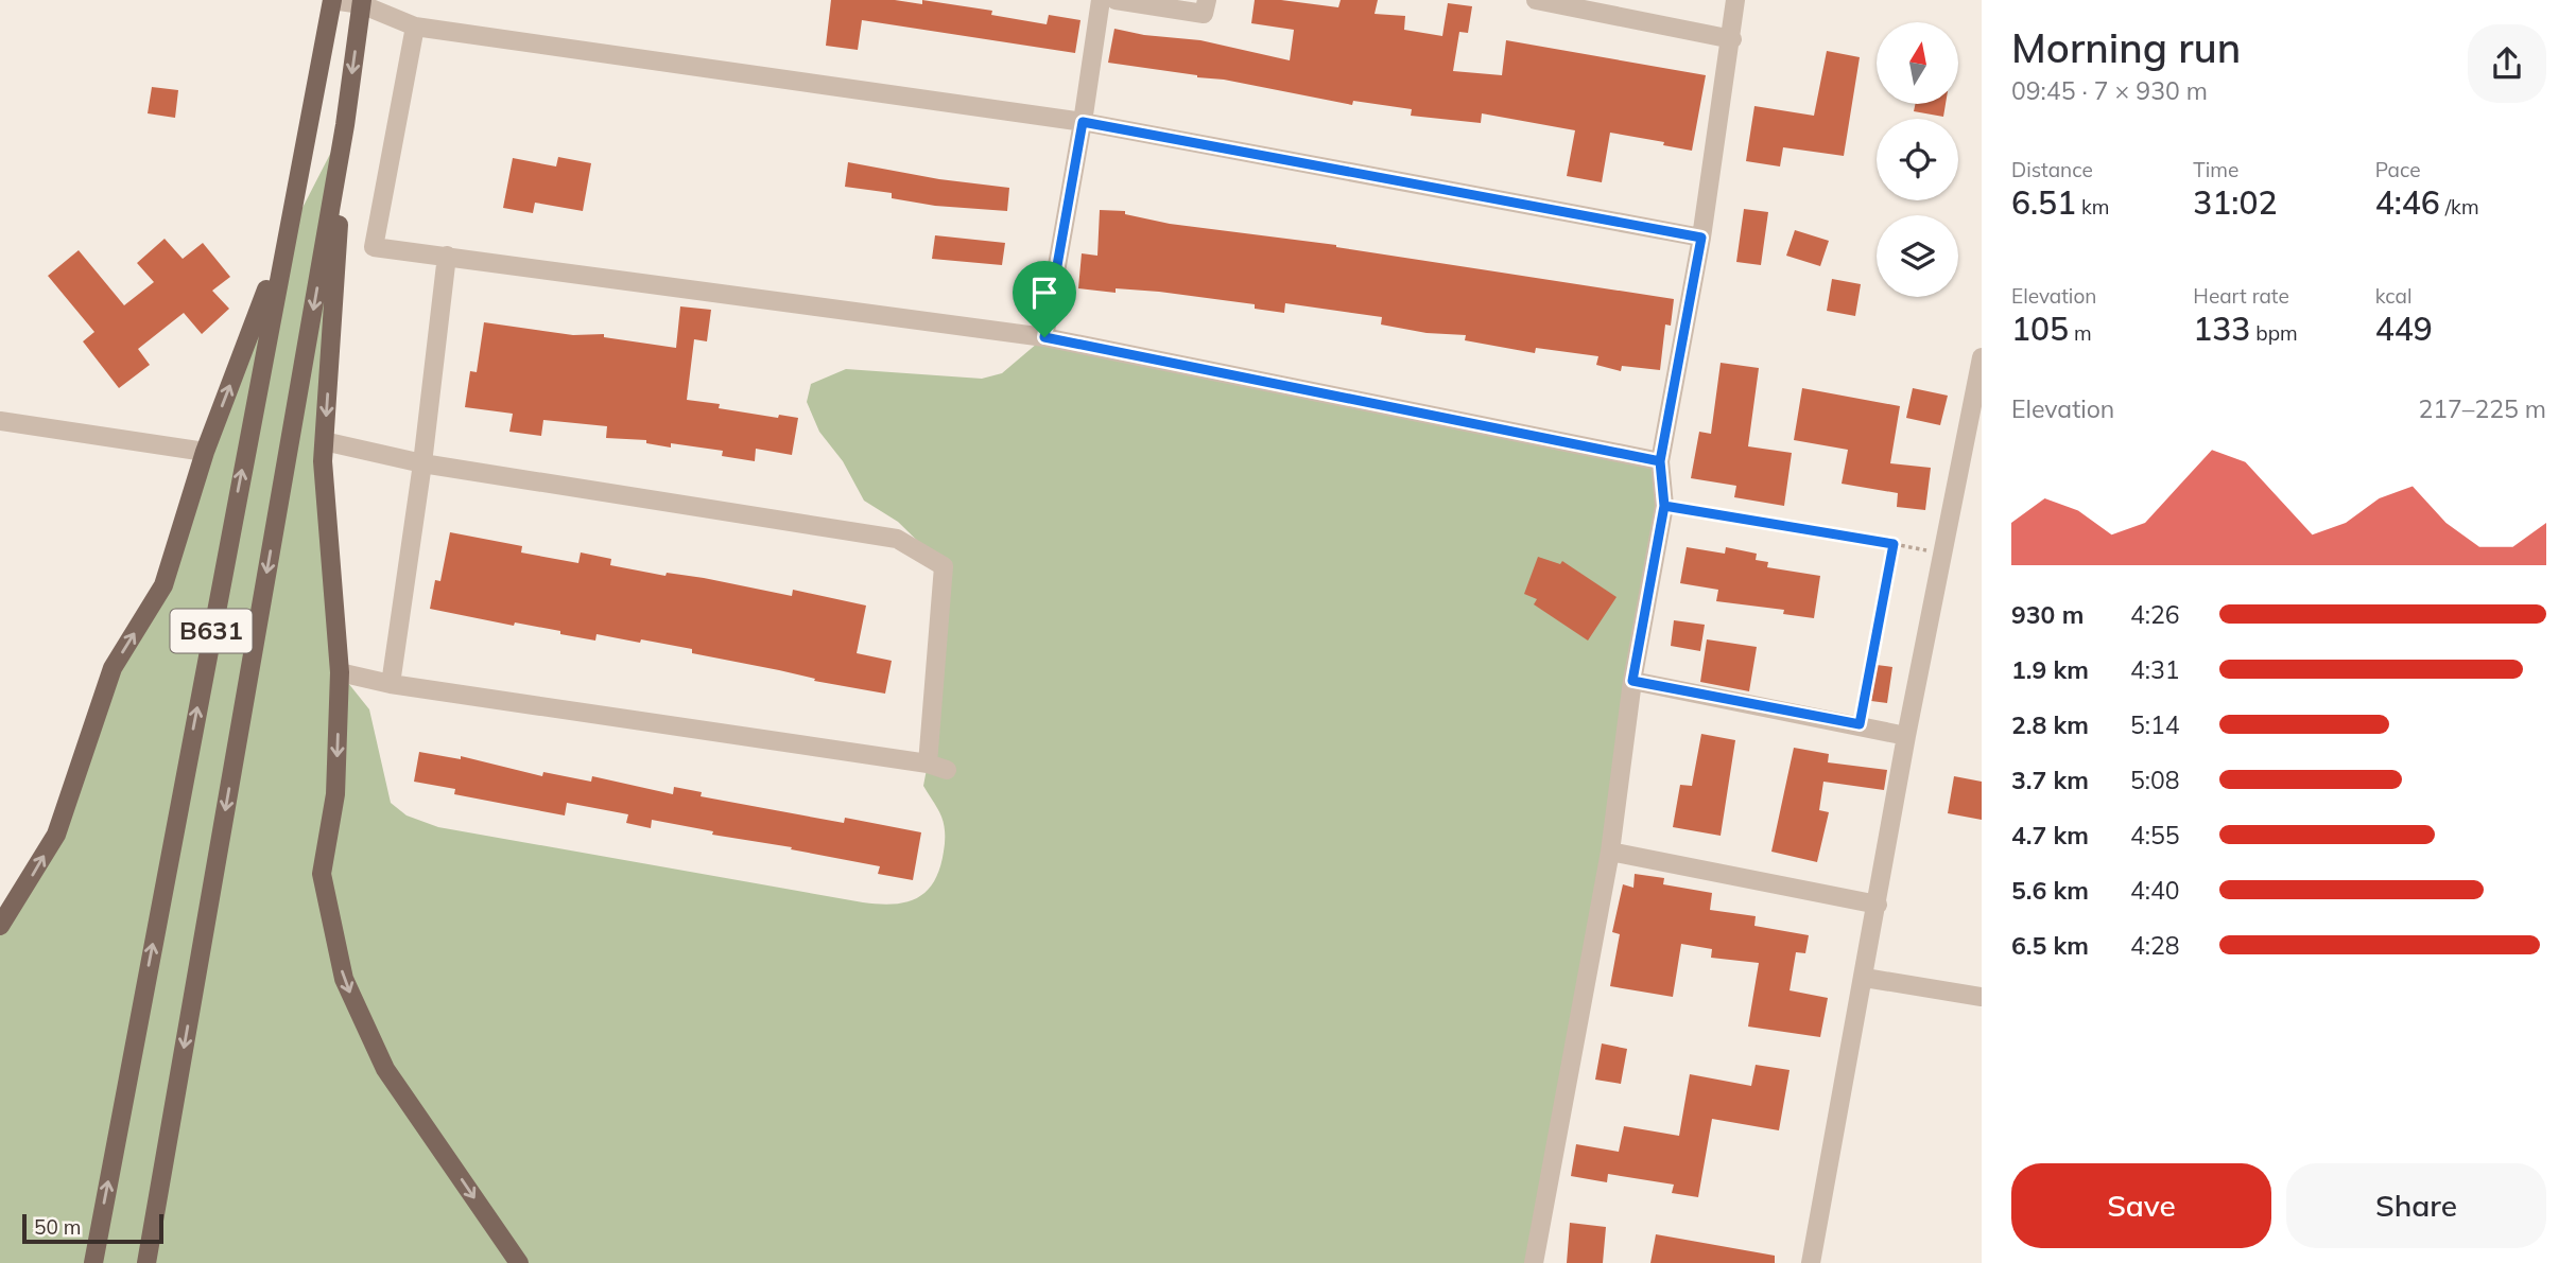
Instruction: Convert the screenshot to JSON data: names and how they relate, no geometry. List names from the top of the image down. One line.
{"streets":{"main road":["B631"]},"scale_bar":"50 m","north":"top","page":{"heading":["Morning run","09:45 · 7 × 930 m"],"stats":[["Distance","6.51 km"],["Time","31:02"],["Pace","4:46 /km"],["Elevation","105 m"],["Heart rate","133 bpm"],["kcal","449"]],"chart":["Elevation","217–225 m"],"list":[{"name":"930 m","note":"4:26"},{"name":"1.9 km","note":"4:31"},{"name":"2.8 km","note":"5:14"},{"name":"3.7 km","note":"5:08"},{"name":"4.7 km","note":"4:55"},{"name":"5.6 km","note":"4:40"},{"name":"6.5 km","note":"4:28"}],"buttons":["Save","Share"],"scale":"50 m"}}
